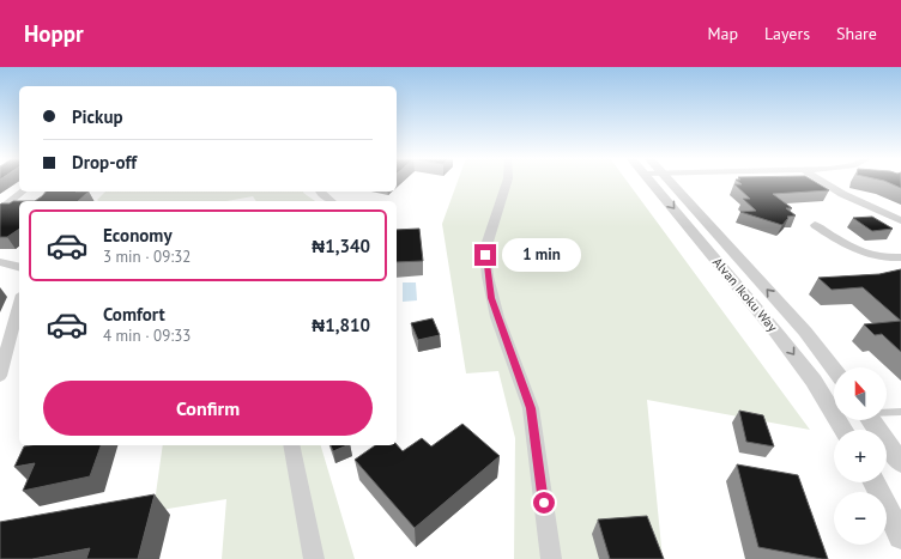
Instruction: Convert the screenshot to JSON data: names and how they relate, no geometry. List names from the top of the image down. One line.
{"streets":{"street":["Alvan Ikoku Way"]},"north":"top","page":{"header":"Hoppr","nav":["Map","Layers","Share"],"banner":["Pickup","Drop-off"],"list":[{"name":"Economy","note":"3 min · 09:32","value":"₦1,340"},{"name":"Comfort","note":"4 min · 09:33","value":"₦1,810"}],"bubble":"1 min","map_buttons":["+","−"],"buttons":"Confirm"}}
